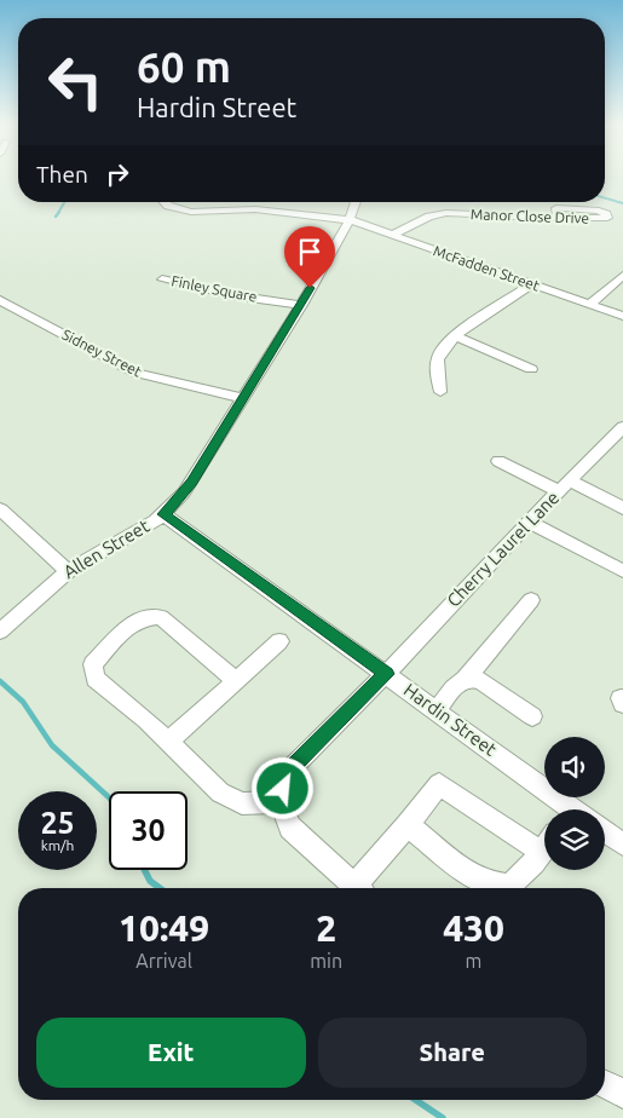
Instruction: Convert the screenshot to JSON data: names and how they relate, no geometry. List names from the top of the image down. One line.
{"streets":{"street":["Manor Close Drive","McFadden Street","Finley Square","Sidney Street","Allen Street","Cherry Laurel Lane","Hardin Street"]},"crossings":[["Manor Close Drive","McFadden Street"],["McFadden Street","Allen Street"],["Finley Square","Allen Street"],["Sidney Street","Allen Street"],["Allen Street","Hardin Street"],["Cherry Laurel Lane","Hardin Street"]],"page":{"turn":["60 m","Hardin Street"],"then":"Then","speed":"25 km/h","limit":"30","eta":["10:49","Arrival","2","min","430","m"],"buttons":["Exit","Share"]}}
